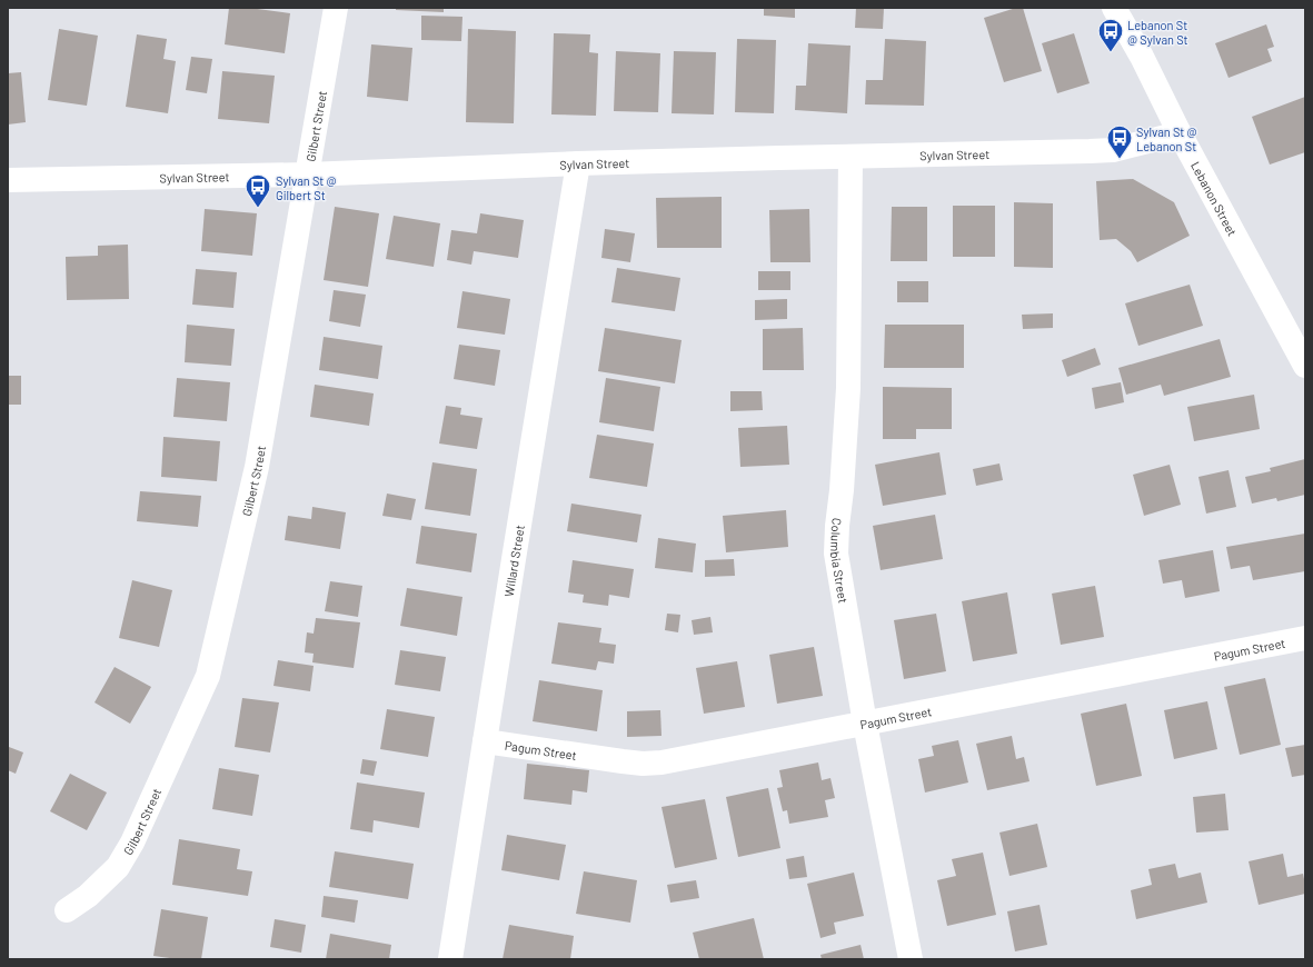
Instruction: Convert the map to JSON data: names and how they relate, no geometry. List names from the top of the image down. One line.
{"streets":{"street":["Gilbert Street","Sylvan Street","Lebanon Street","Willard Street","Columbia Street","Pagum Street"]},"crossings":[["Gilbert Street","Sylvan Street"],["Sylvan Street","Lebanon Street"],["Sylvan Street","Willard Street"],["Sylvan Street","Columbia Street"],["Willard Street","Pagum Street"],["Columbia Street","Pagum Street"]],"places":{"bus stop":["Lebanon St @ Sylvan St","Sylvan St @ Lebanon St","Sylvan St @ Gilbert St"]}}
